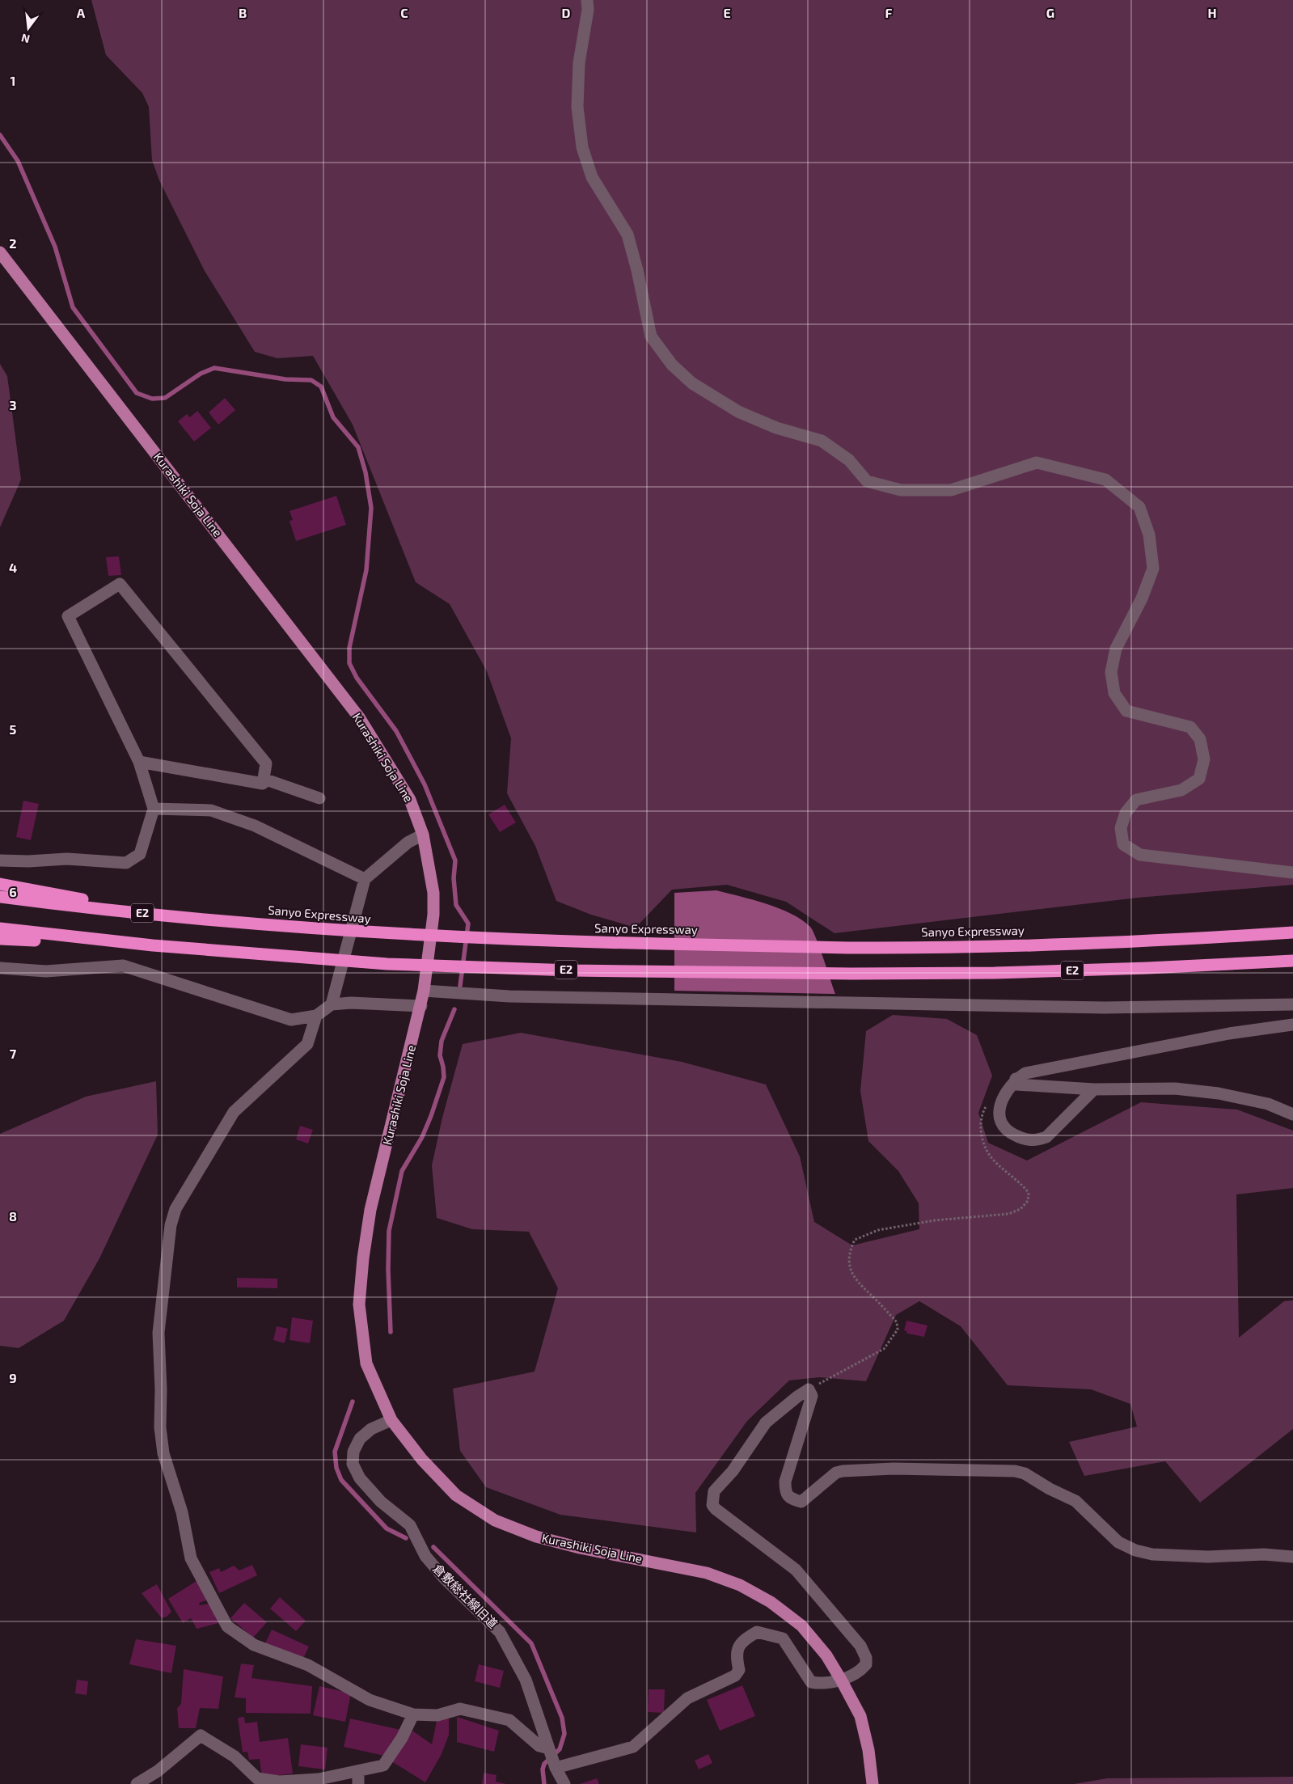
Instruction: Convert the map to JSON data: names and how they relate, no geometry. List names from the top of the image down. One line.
{"streets":{"highway":["E2","Sanyo Expressway"],"main road":["Kurashiki Soja Line"],"street":["倉敷総社線旧道"]},"crossings":[["Kurashiki Soja Line","倉敷総社線旧道"]],"north":"bottom","grid":{"columns":["A","B","C","D","E","F","G","H"],"rows":["1","2","3","4","5","6","7","8","9"]}}
